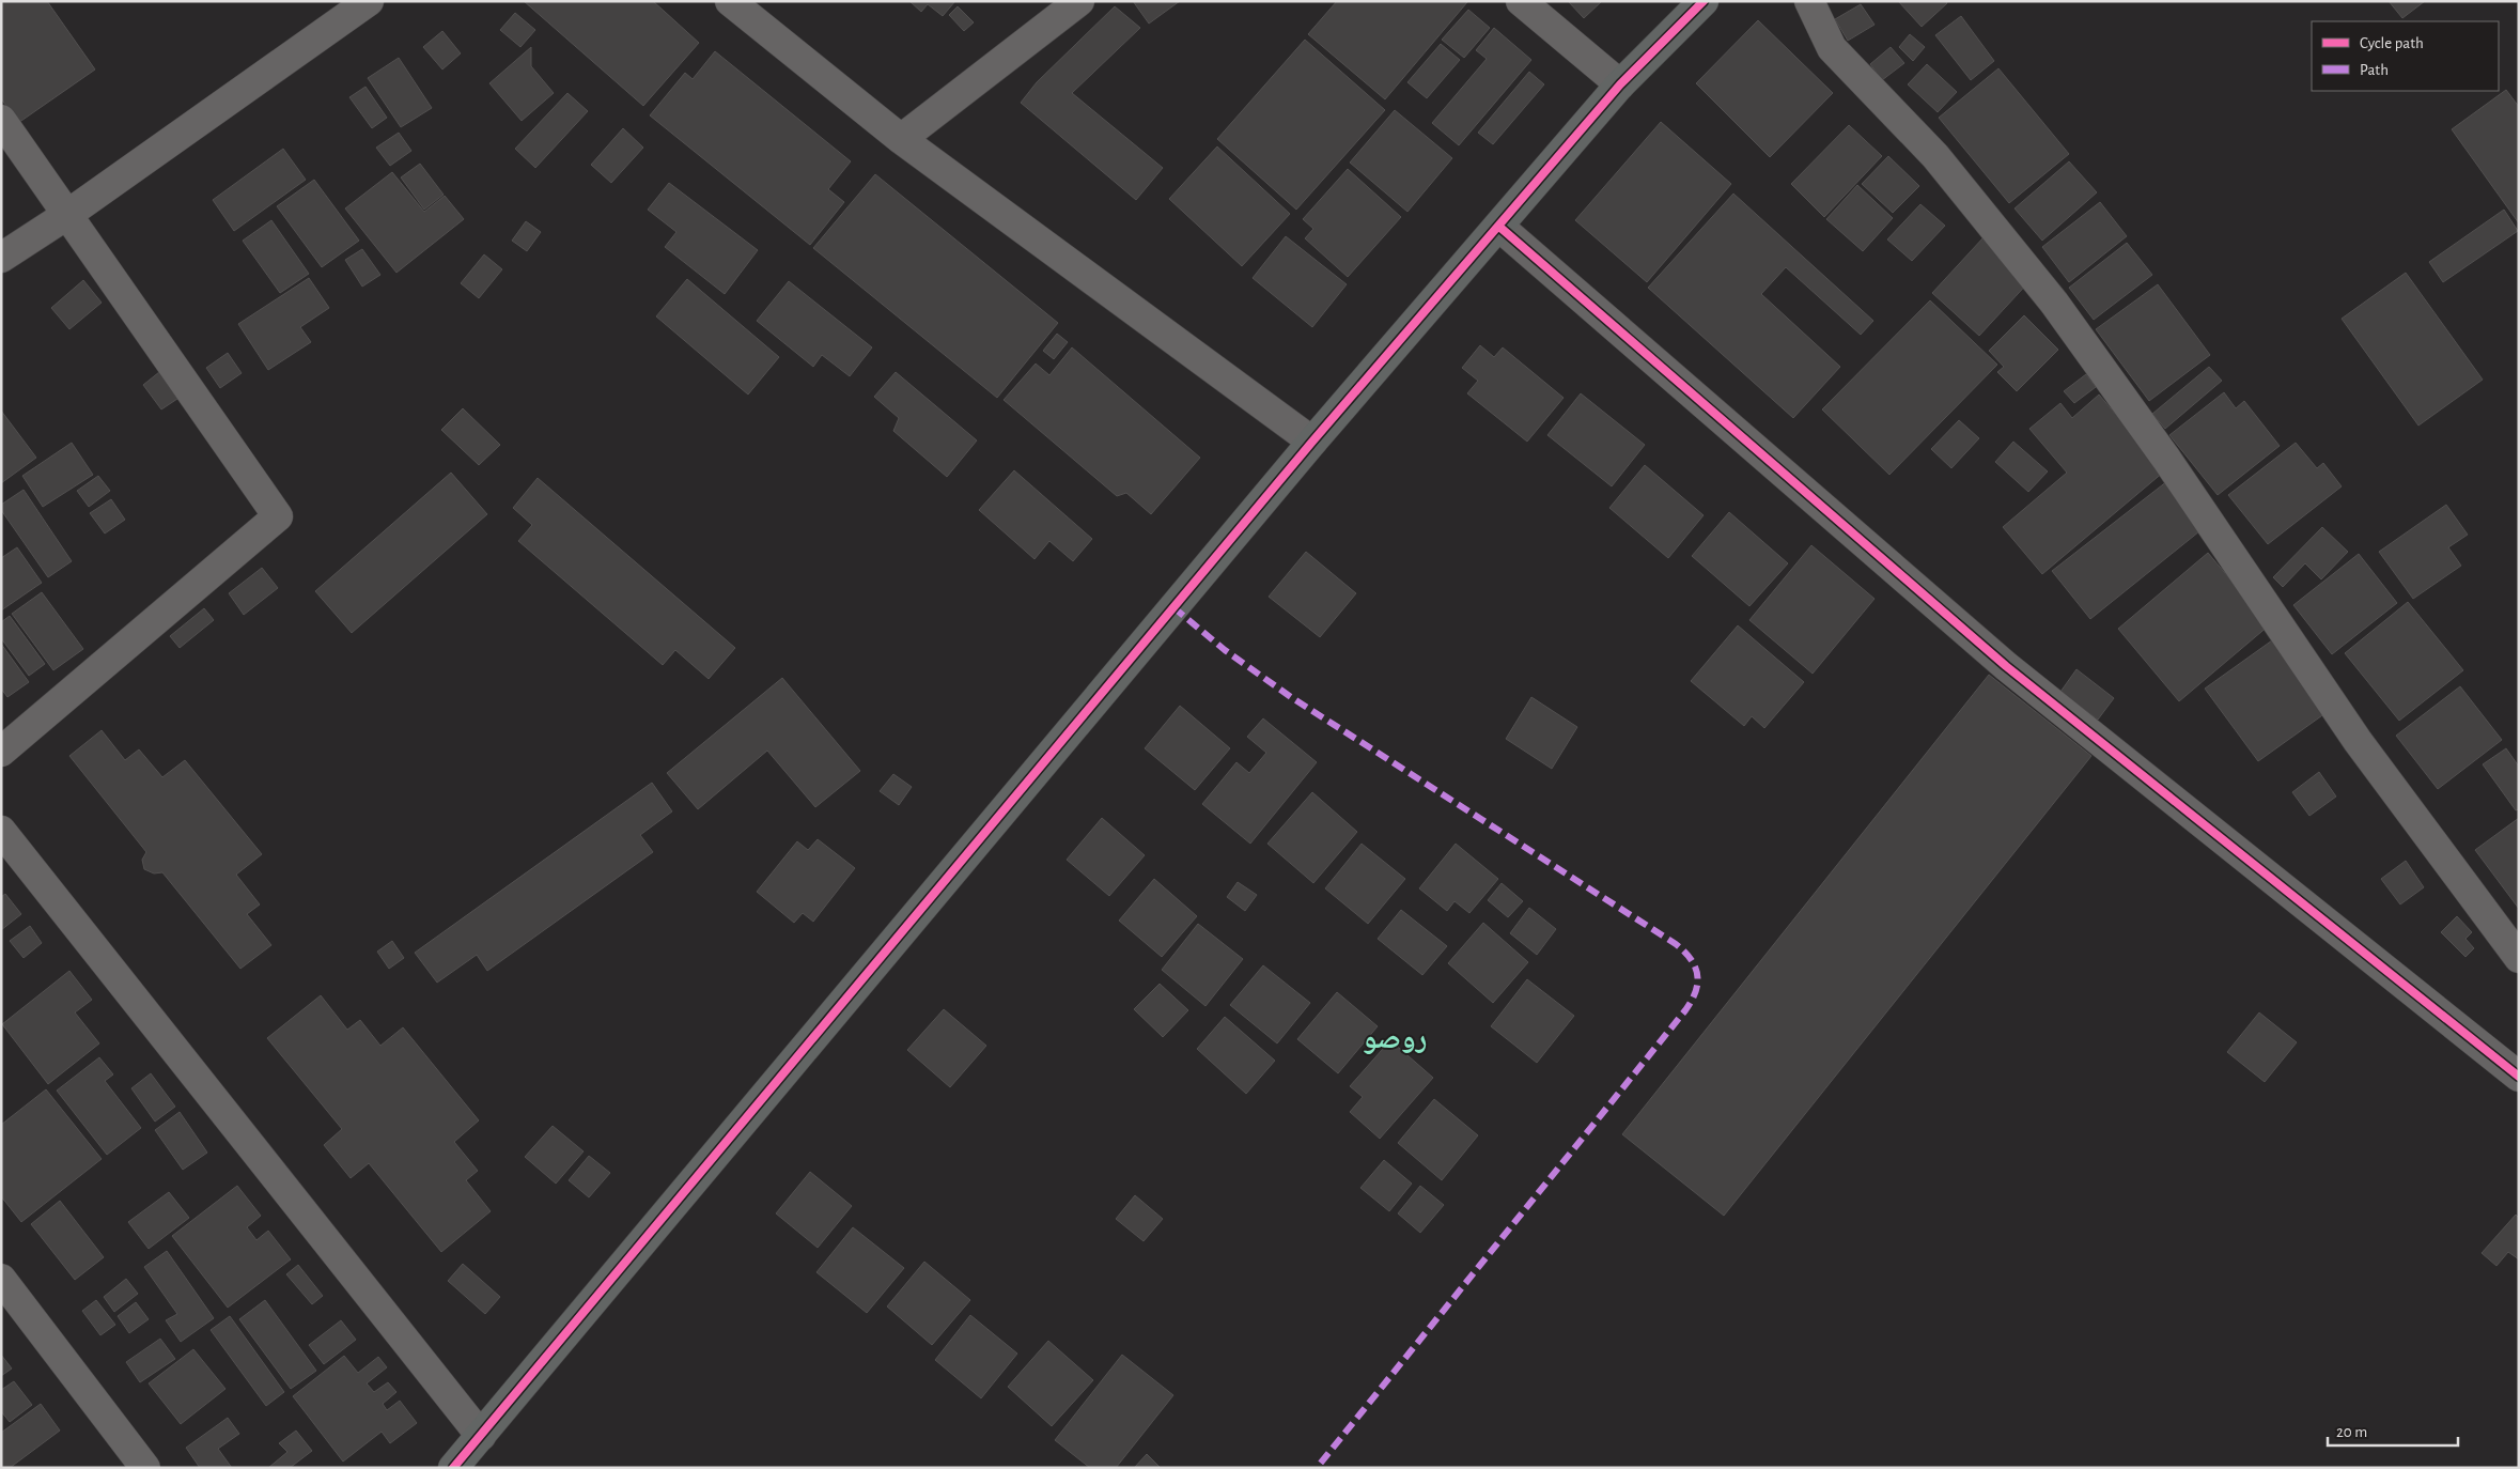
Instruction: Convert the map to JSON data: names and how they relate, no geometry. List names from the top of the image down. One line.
{"districts":["روصو"],"legend":["Cycle path","Path"],"scale_bar":"20 m"}
